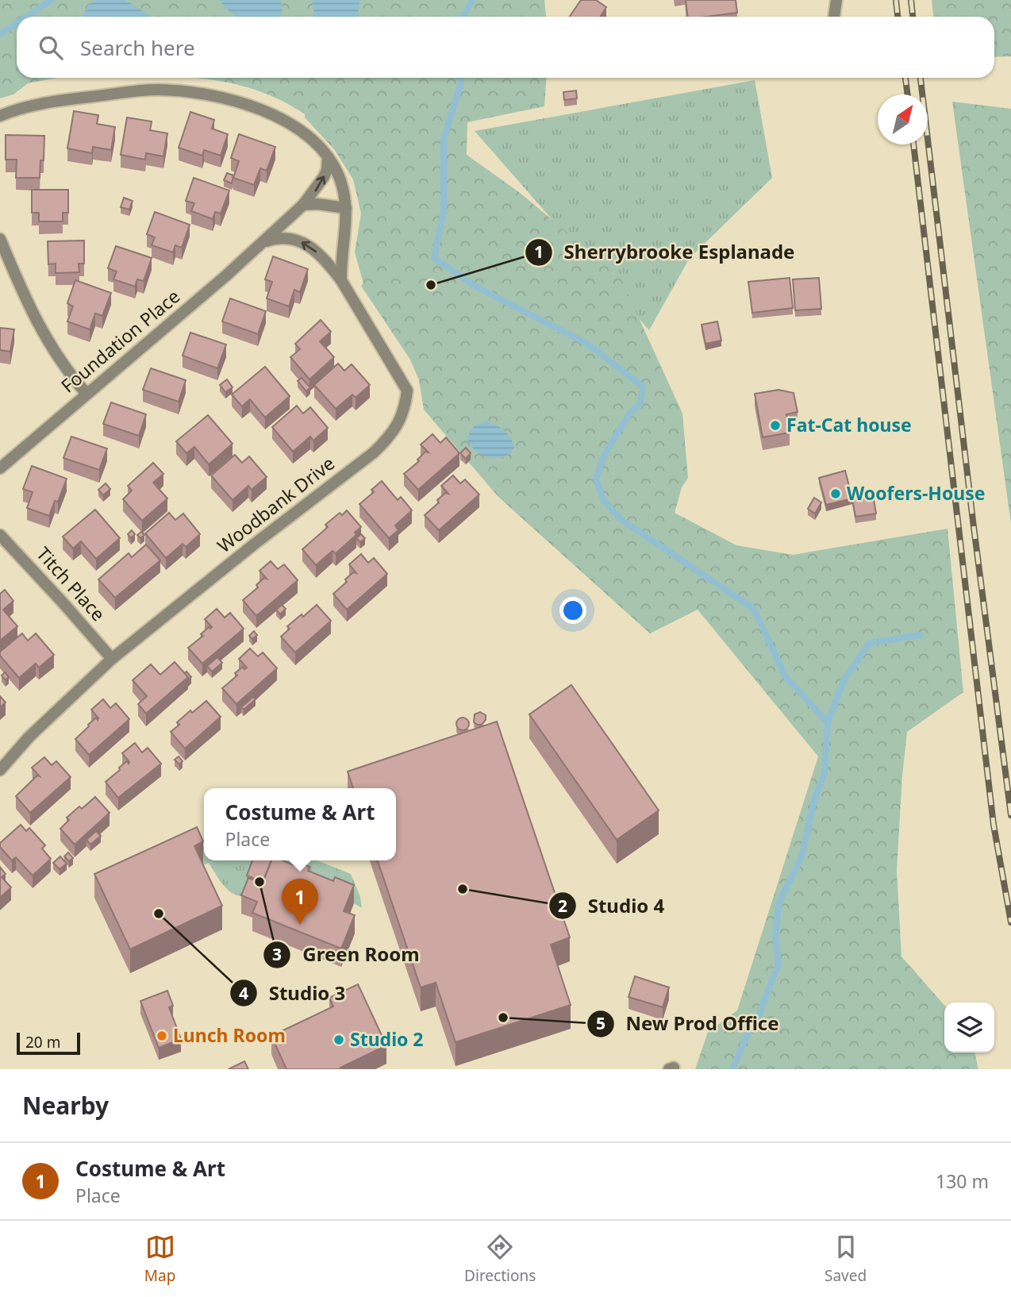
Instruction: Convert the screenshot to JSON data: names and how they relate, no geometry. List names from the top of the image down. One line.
{"streets":{"street":["Foundation Place","Woodbank Drive","Titch Place"]},"crossings":[["Woodbank Drive","Titch Place"]],"places":["Sherrybrooke Esplanade","Fat-Cat house","Woofers-House","Green Room","Studio 4","Studio 3","New Prod Office","Lunch Room","Studio 2"],"scale_bar":"20 m","north":"top right","page":{"search":"Search here","popup":["Costume & Art","Place"],"pins":"1","scale":"20 m","heading":"Nearby","list":[{"mark":"1","name":"Costume & Art","note":"Place","value":"130 m"}],"nav":["Map","Directions","Saved"]}}
